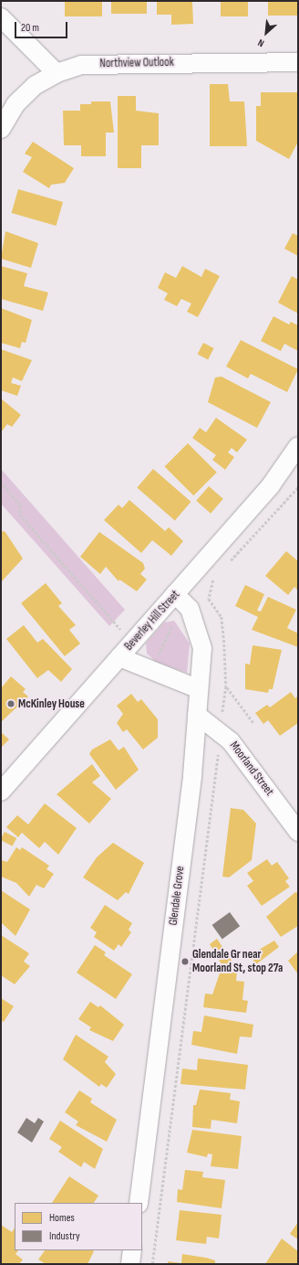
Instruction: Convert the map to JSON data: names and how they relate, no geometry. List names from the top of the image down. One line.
{"streets":{"street":["Northview Outlook","Beverley Hill Street","Moorland Street","Glendale Grove"]},"crossings":[["Beverley Hill Street","Glendale Grove"],["Moorland Street","Glendale Grove"]],"places":["McKinley House","Glendale Gr near Moorland St, stop 27a"],"legend":["Homes","Industry"],"scale_bar":"20 m","north":"bottom left"}
